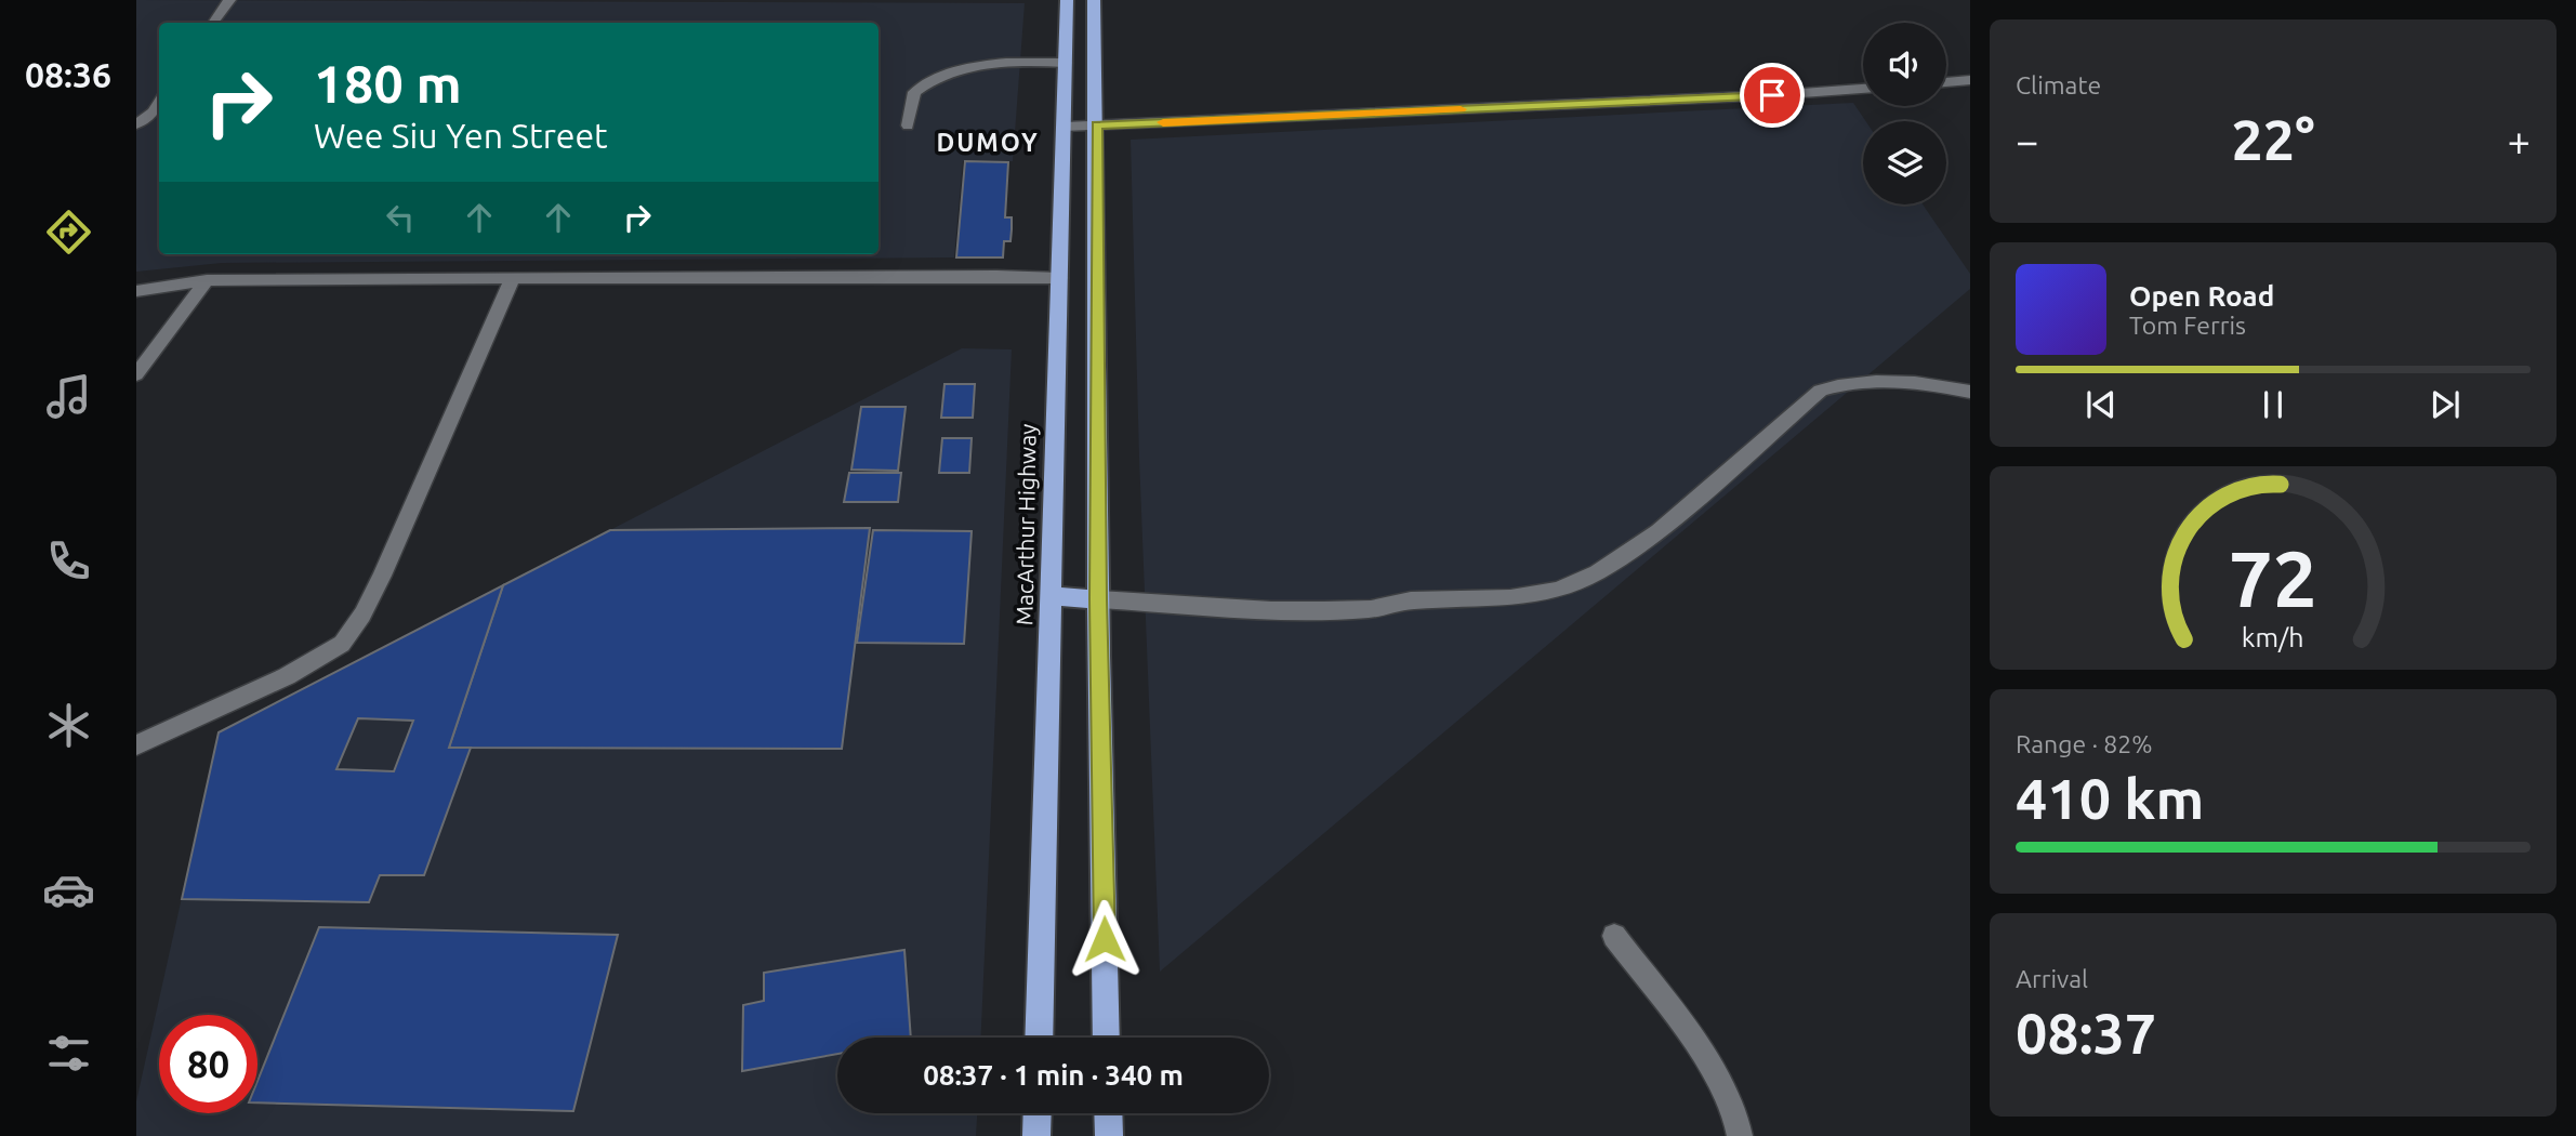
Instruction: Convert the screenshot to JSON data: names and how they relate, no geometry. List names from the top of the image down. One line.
{"streets":{"highway":["MacArthur Highway"]},"districts":["DUMOY"],"page":{"tabs":"08:36","tile":["Climate",["Range · 82%","410 km"],["Arrival","08:37"]],"turn":["180 m","Wee Siu Yen Street"],"heat":["−","22°","+"],"song":["Open Road","Tom Ferris"],"limit":"80","trip":"08:37 · 1 min · 340 m","gauge":["72","km/h"]}}
